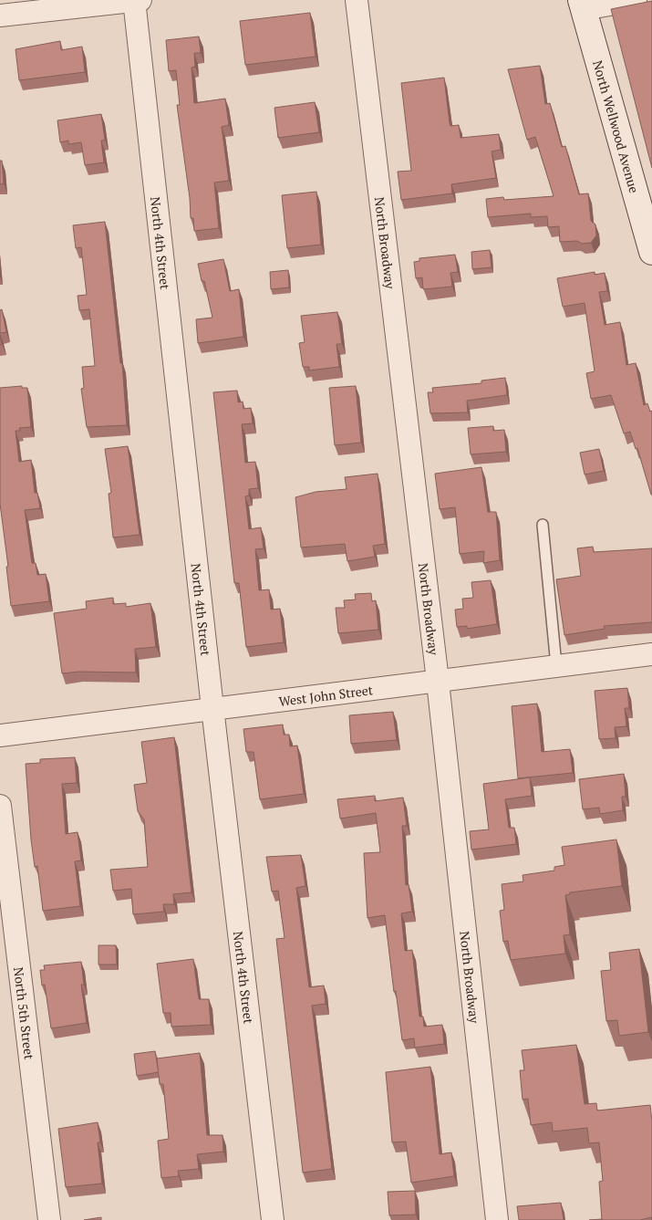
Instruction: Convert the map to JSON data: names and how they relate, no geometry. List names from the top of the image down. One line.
{"streets":{"main road":["North Wellwood Avenue"],"street":["North 4th Street","North Broadway","West John Street","North 5th Street"]},"crossings":[["North 4th Street","West John Street"],["North Broadway","West John Street"]]}
